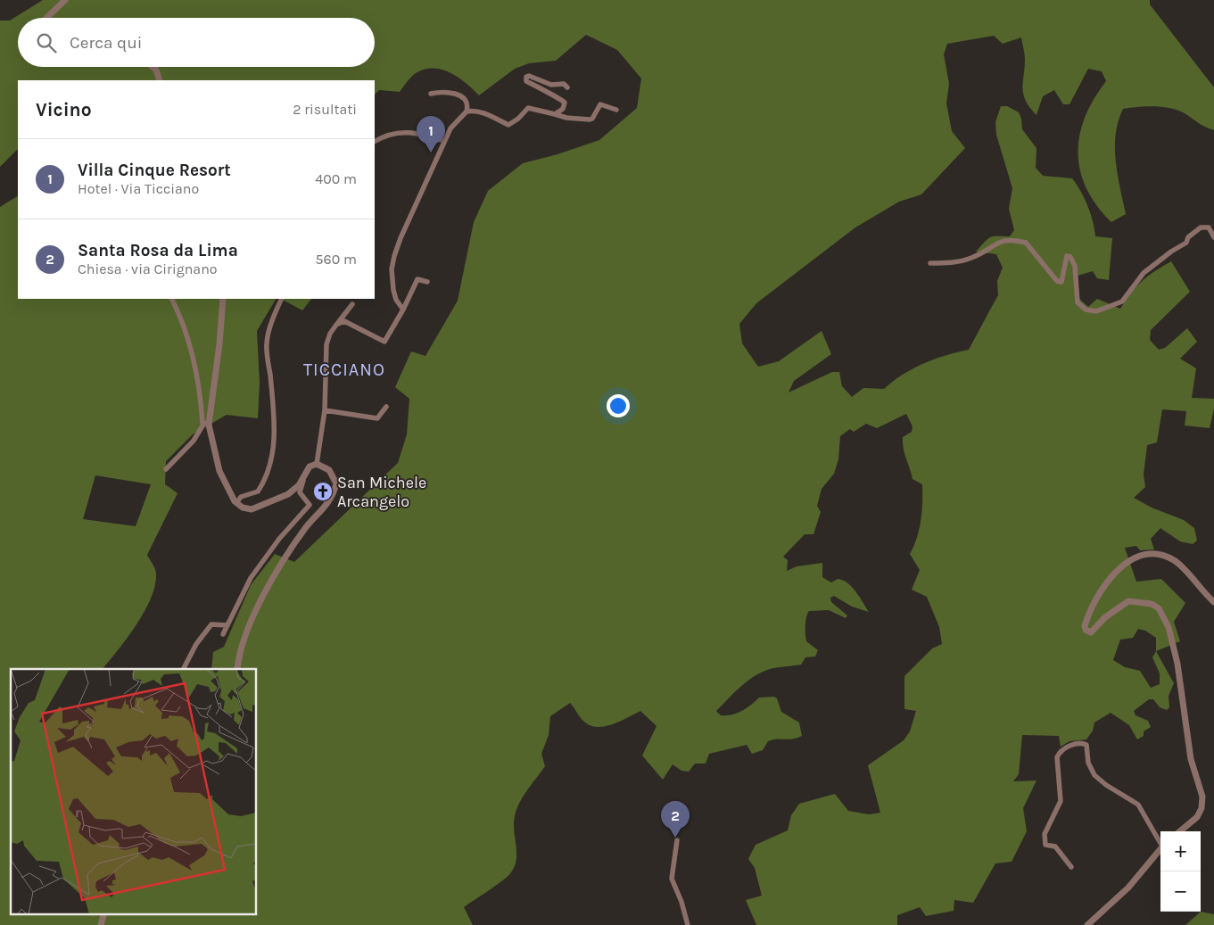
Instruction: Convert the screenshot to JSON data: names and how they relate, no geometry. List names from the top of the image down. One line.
{"districts":["TICCIANO"],"places":{"church":["San Michele Arcangelo"]},"page":{"search":"Cerca qui","heading":["Vicino","2 risultati"],"pins":["1","2"],"list":[{"mark":"1","name":"Villa Cinque Resort","note":"Hotel · Via Ticciano","value":"400 m"},{"mark":"2","name":"Santa Rosa da Lima","note":"Chiesa · via Cirignano","value":"560 m"}],"map_buttons":["+","−"]}}
